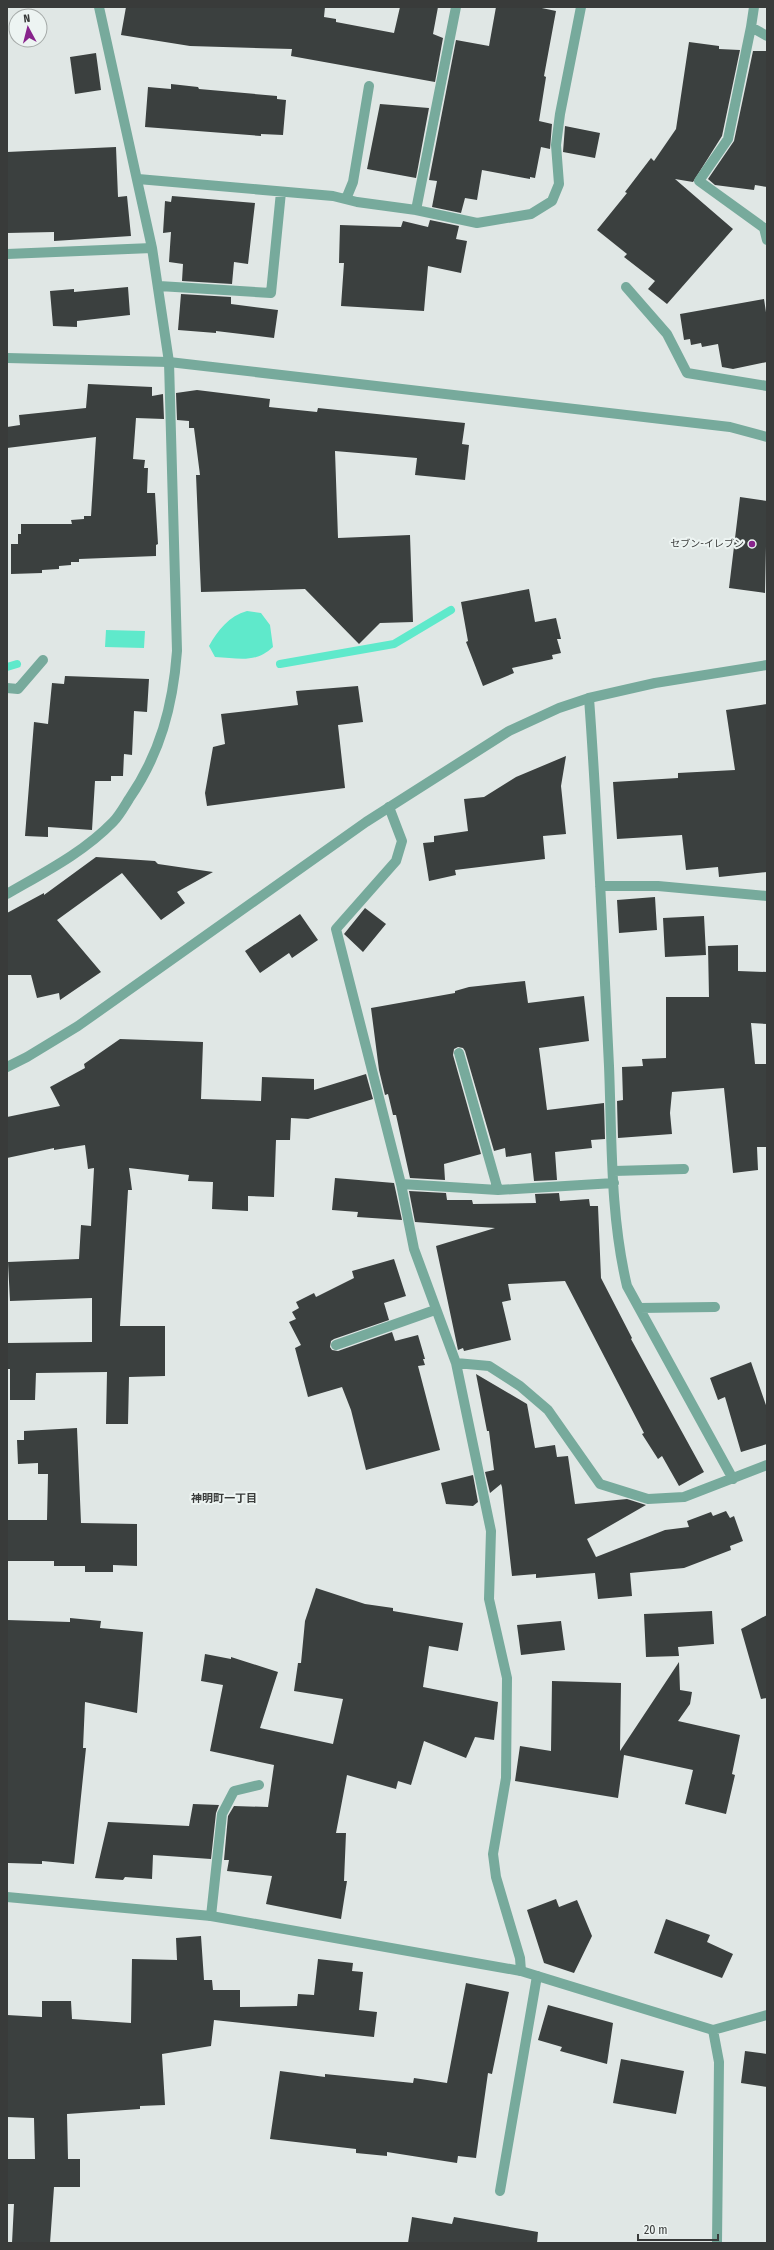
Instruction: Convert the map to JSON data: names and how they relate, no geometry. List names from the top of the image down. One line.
{"districts":["神明町一丁目"],"places":["セブン-イレブン"],"scale_bar":"20 m","north":"top"}
